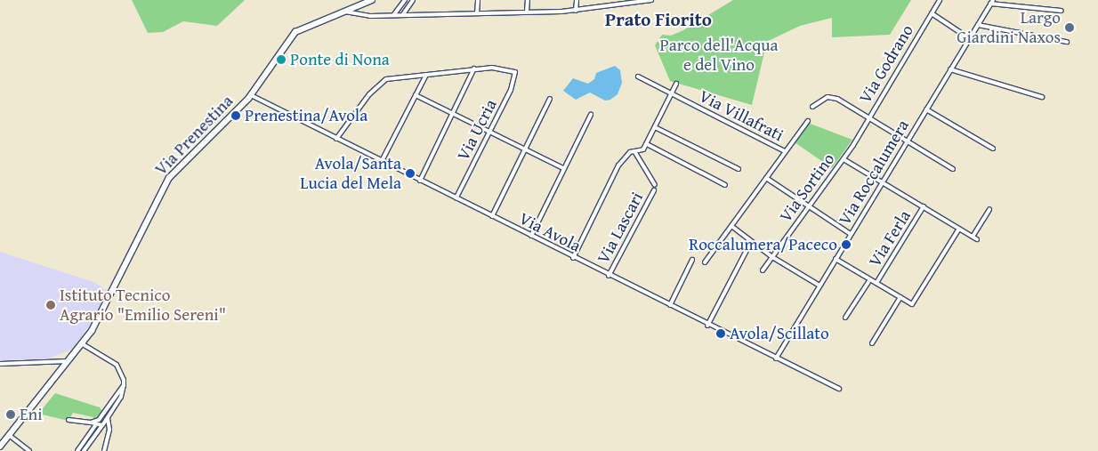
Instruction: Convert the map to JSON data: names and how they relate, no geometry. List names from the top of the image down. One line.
{"streets":{"main road":["Via Prenestina"],"street":["Via Godrano","Via Villafrati","Via Ucria","Via Roccalumera","Via Sortino","Via Lascari","Via Avola","Via Ferla"]},"crossings":[["Via Godrano","Via Sortino"],["Via Ucria","Via Avola"],["Via Prenestina","Via Avola"],["Via Roccalumera","Via Avola"],["Via Lascari","Via Avola"]],"districts":["Prato Fiorito"],"parks":["Parco dell'Acqua e del Vino"],"places":["Largo Giardini Naxos","Ponte di Nona","Prenestina/Avola","Avola/Santa Lucia del Mela","Roccalumera/Paceco","Istituto Tecnico Agrario \"Emilio Sereni\"","Avola/Scillato","Eni"]}
